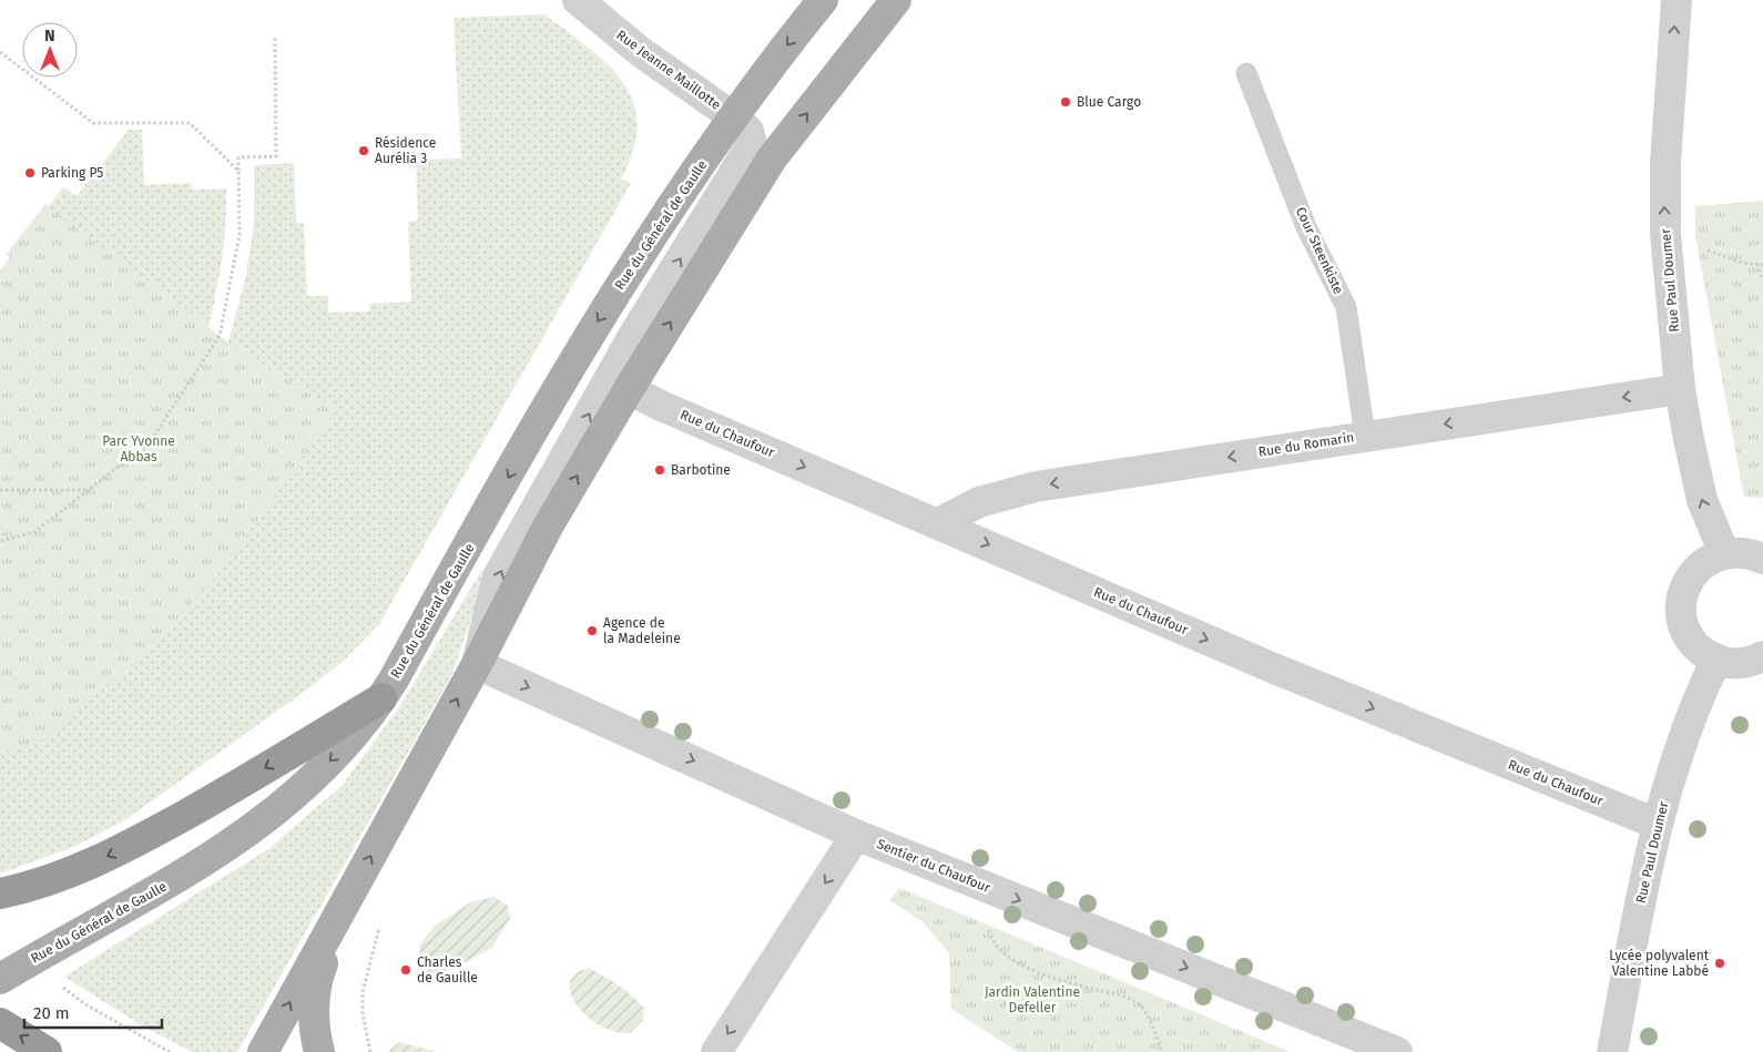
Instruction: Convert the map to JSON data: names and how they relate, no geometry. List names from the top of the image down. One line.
{"streets":{"main road":["Rue du Général de Gaulle"],"street":["Rue Jeanne Maillotte","Rue Paul Doumer","Rue du Chaufour","Rue du Romarin","Sentier du Chaufour"],"lane":["Cour Steenkiste"]},"crossings":[["Rue Jeanne Maillotte","Rue du Général de Gaulle"],["Cour Steenkiste","Rue du Romarin"],["Rue Paul Doumer","Rue du Chaufour"],["Rue Paul Doumer","Rue du Romarin"],["Rue du Chaufour","Rue du Romarin"]],"one_way":["Rue Paul Doumer","Rue du Chaufour","Rue du Romarin","Sentier du Chaufour"],"parks":["Parc Yvonne Abbas","Jardin Valentine Defeller"],"places":["Blue Cargo","Résidence Aurélia 3","Parking P5","Barbotine","Agence de la Madeleine","Lycée polyvalent Valentine Labbé","Charles de Gauille"],"scale_bar":"20 m","north":"top"}
